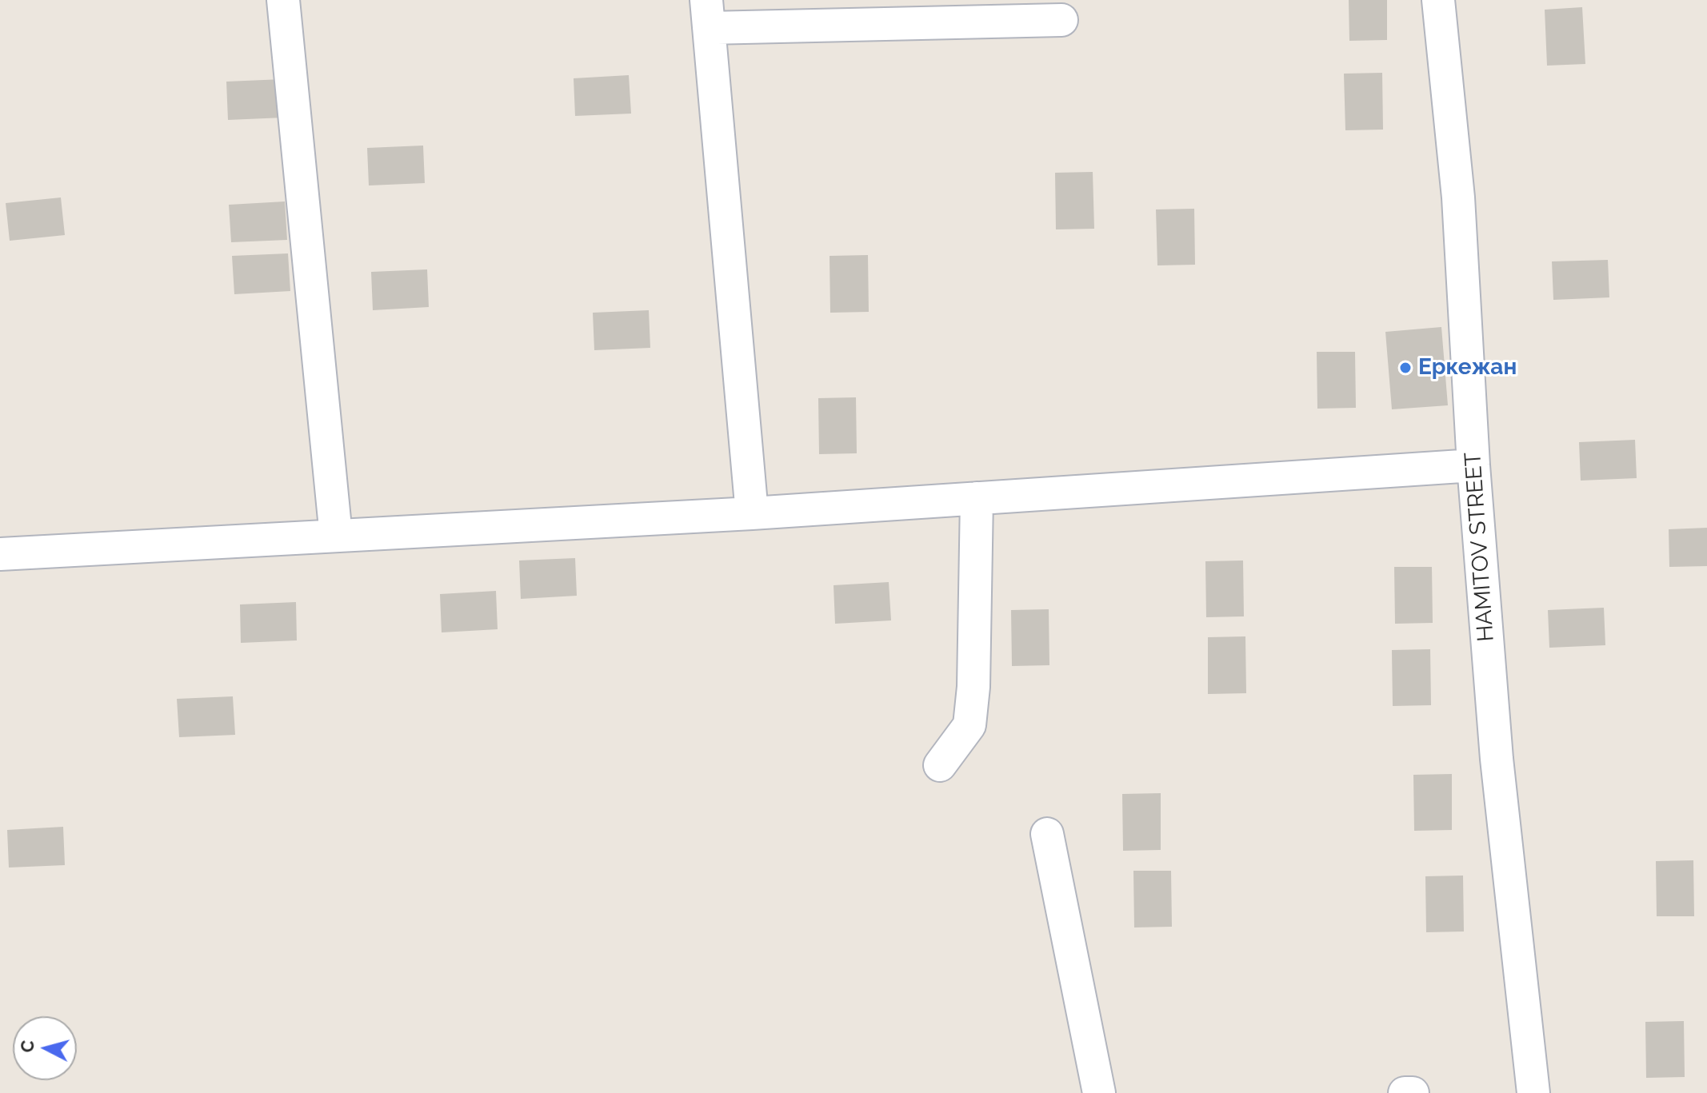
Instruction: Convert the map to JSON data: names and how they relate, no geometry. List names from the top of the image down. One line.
{"streets":{"street":["HAMITOV STREET"]},"places":["Еркежан"],"north":"left"}
